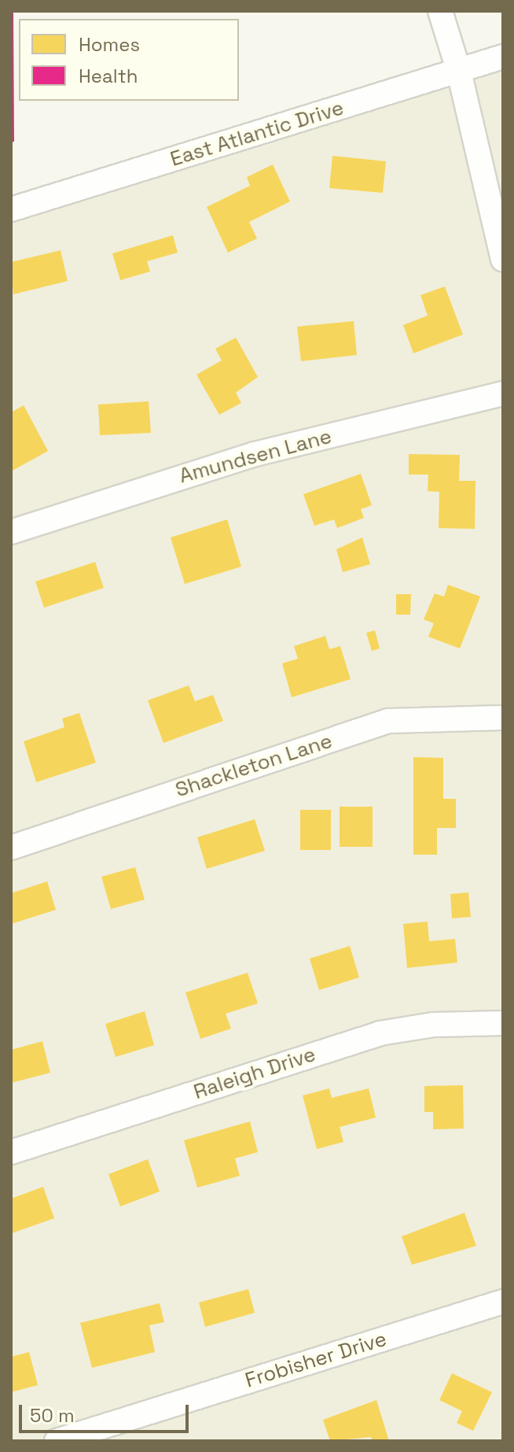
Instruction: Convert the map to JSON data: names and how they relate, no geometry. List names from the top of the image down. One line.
{"streets":{"street":["East Atlantic Drive","Amundsen Lane","Shackleton Lane","Raleigh Drive","Frobisher Drive"]},"legend":["Homes","Health"],"scale_bar":"50 m"}
